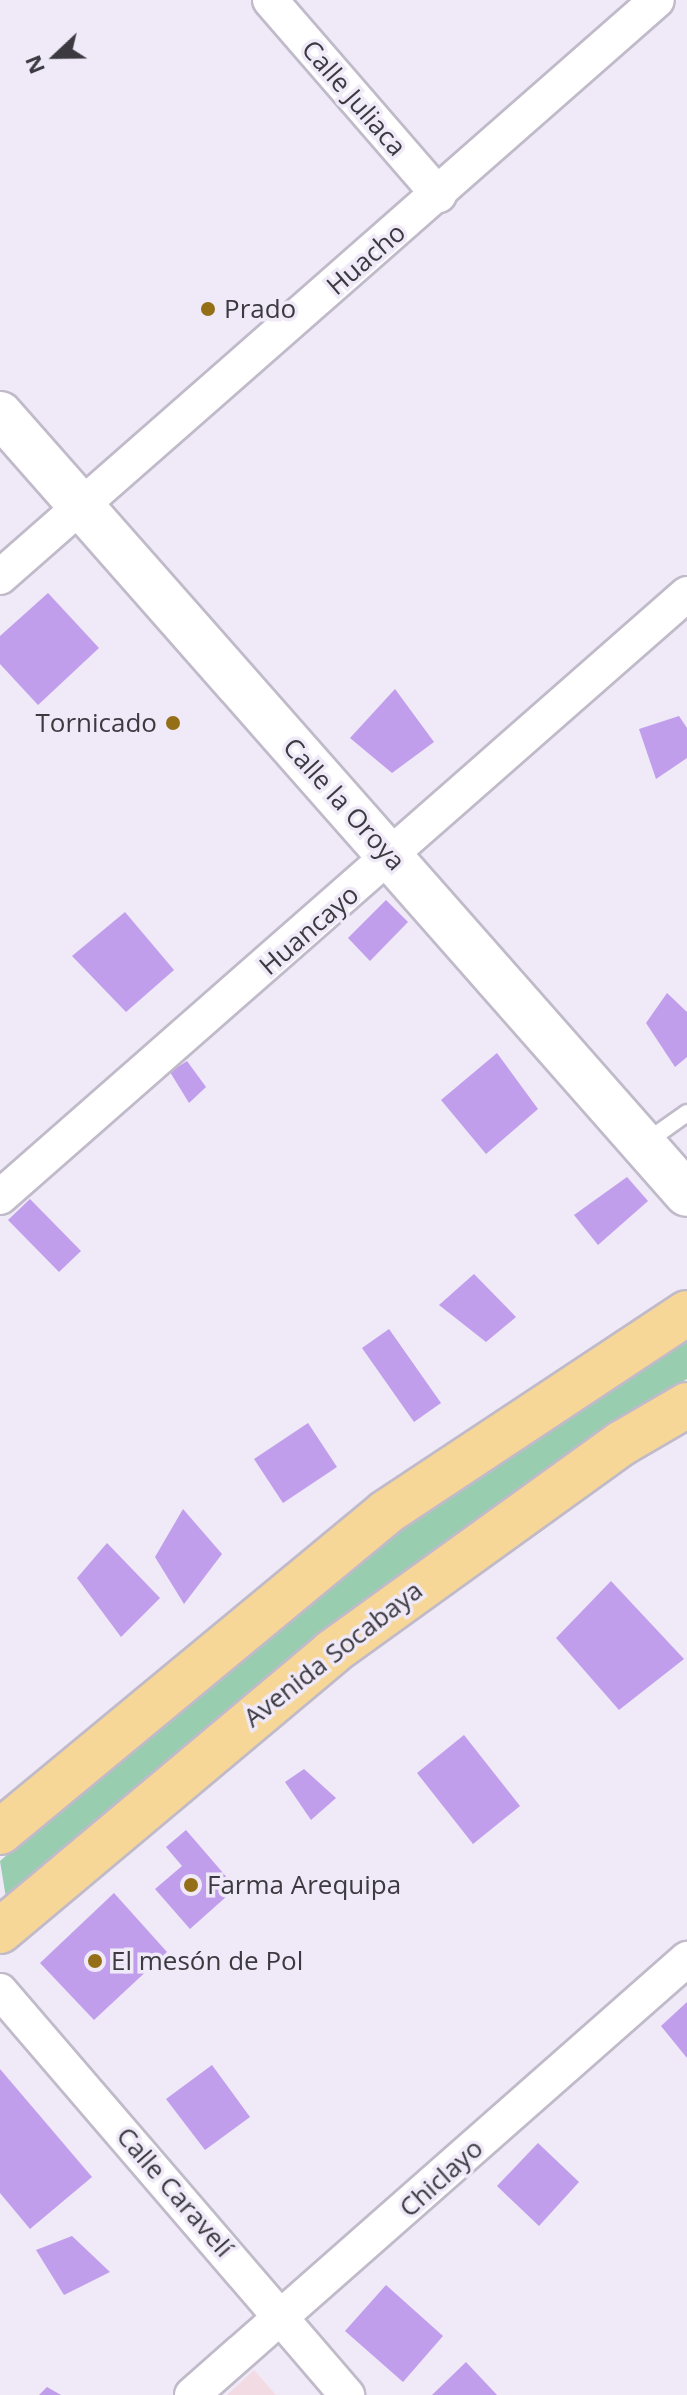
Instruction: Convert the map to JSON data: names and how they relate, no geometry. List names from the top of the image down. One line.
{"streets":{"main road":["Avenida Socabaya"],"street":["Calle Juliaca","Huacho","Calle la Oroya","Huancayo","Chiclayo","Calle Caravelí"]},"crossings":[["Calle Juliaca","Huacho"],["Huacho","Calle la Oroya"],["Calle la Oroya","Huancayo"],["Chiclayo","Calle Caravelí"]],"places":["Prado","Tornicado","Farma Arequipa","El mesón de Pol"],"north":"left"}
